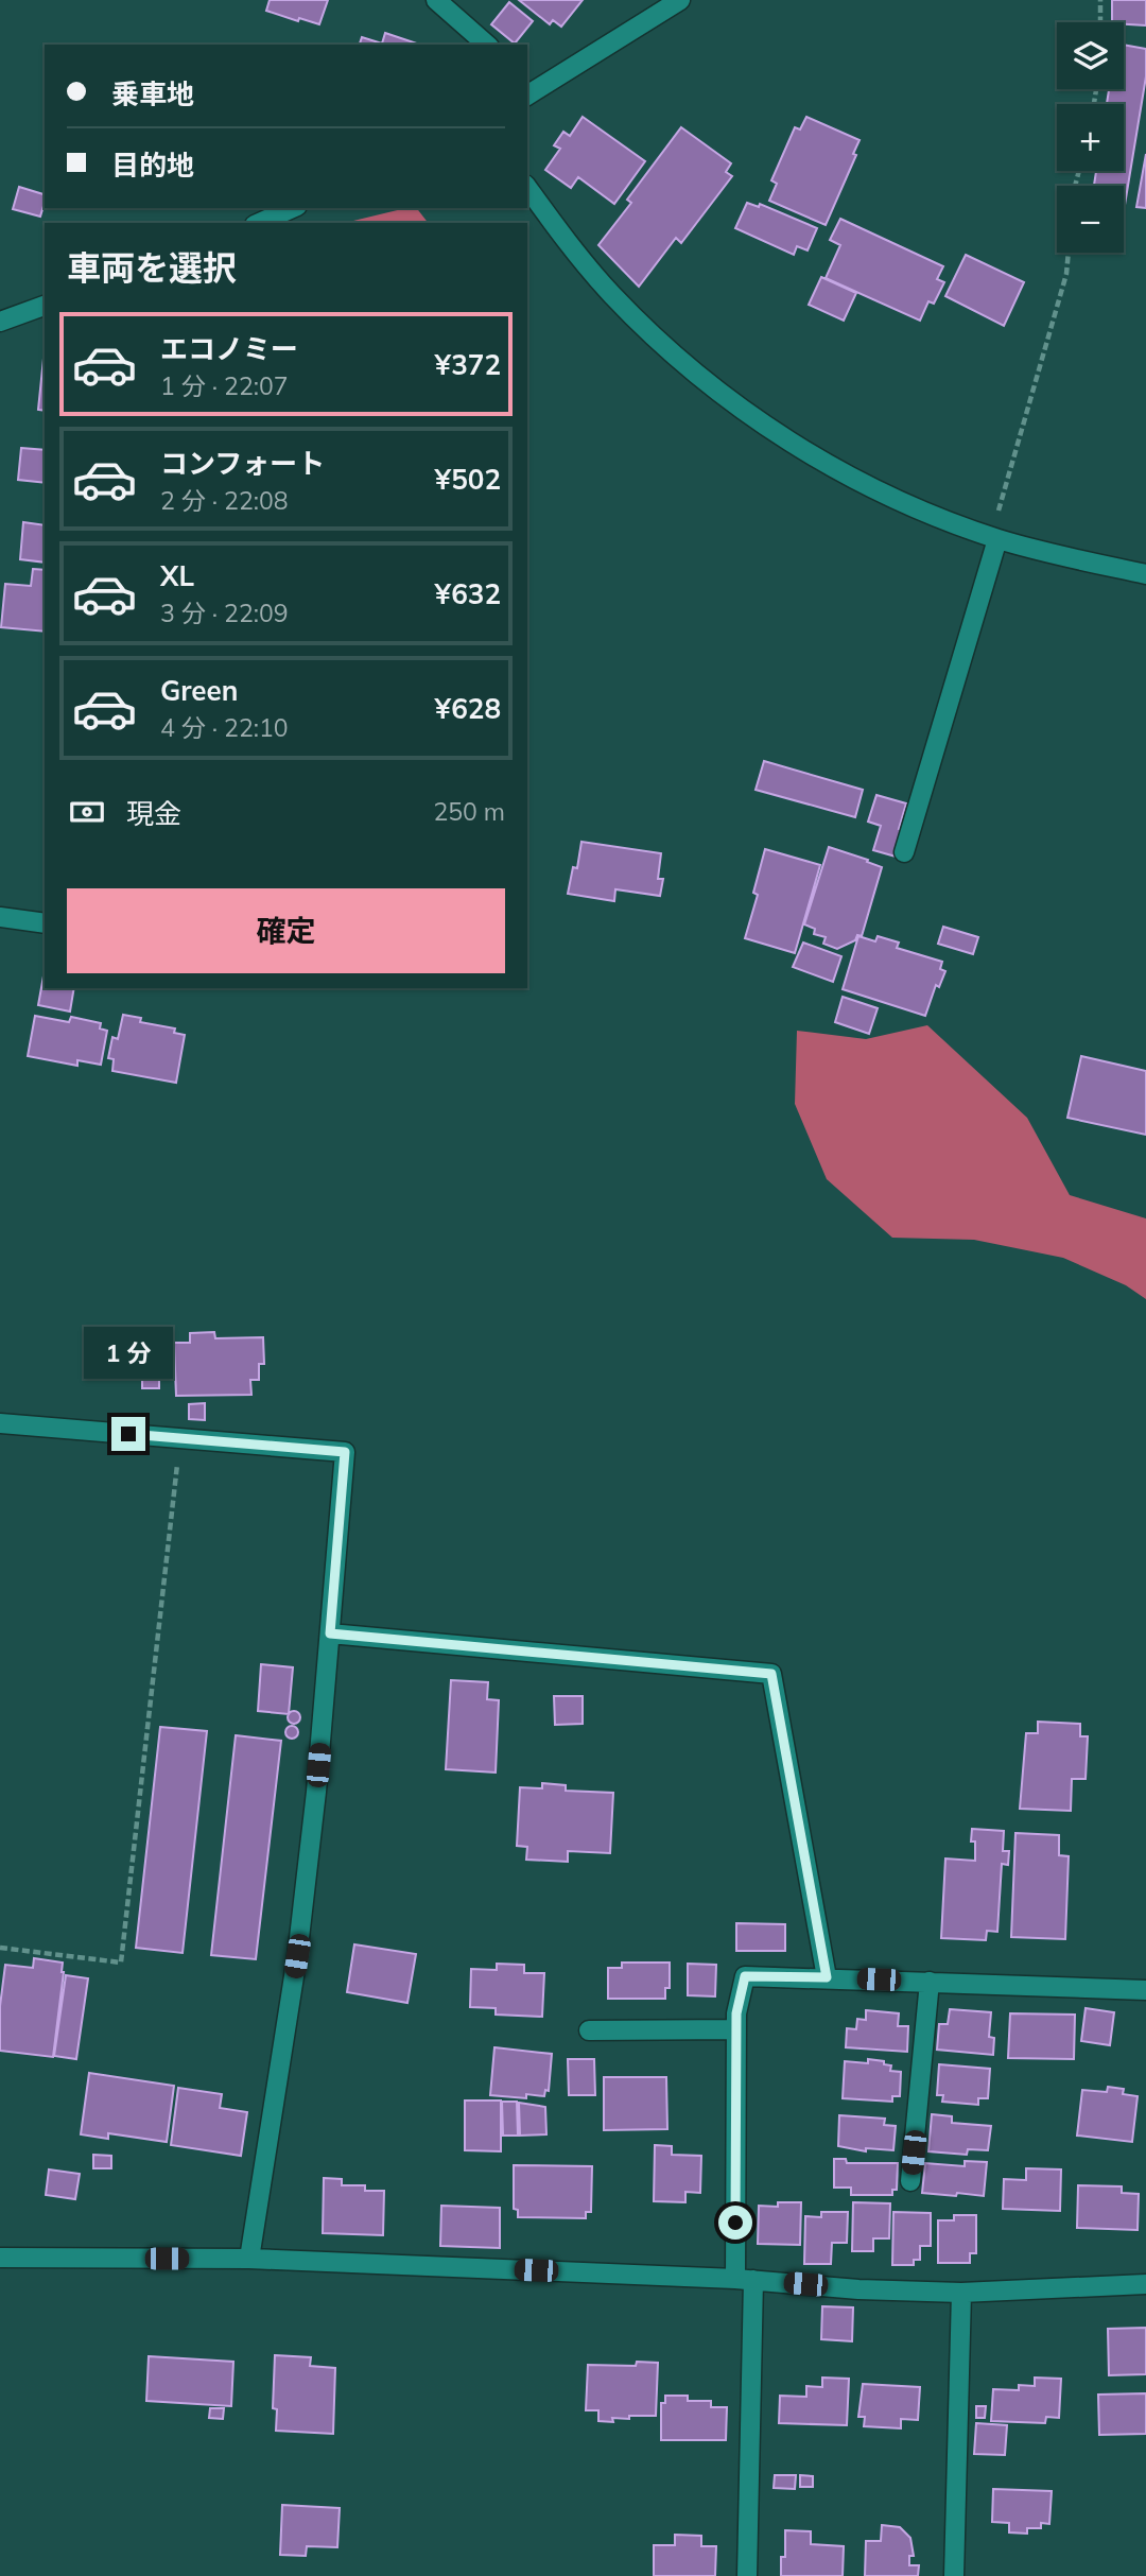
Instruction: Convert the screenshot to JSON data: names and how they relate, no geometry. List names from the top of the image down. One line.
{"page":{"map_buttons":["+","−"],"banner":["乗車地","目的地"],"heading":"車両を選択","list":[{"name":"エコノミー","note":"1 分 · 22:07","value":"¥372"},{"name":"コンフォート","note":"2 分 · 22:08","value":"¥502"},{"name":"XL","note":"3 分 · 22:09","value":"¥632"},{"name":"Green","note":"4 分 · 22:10","value":"¥628"}],"pay":["現金","250 m"],"buttons":"確定","bubble":"1 分"}}
